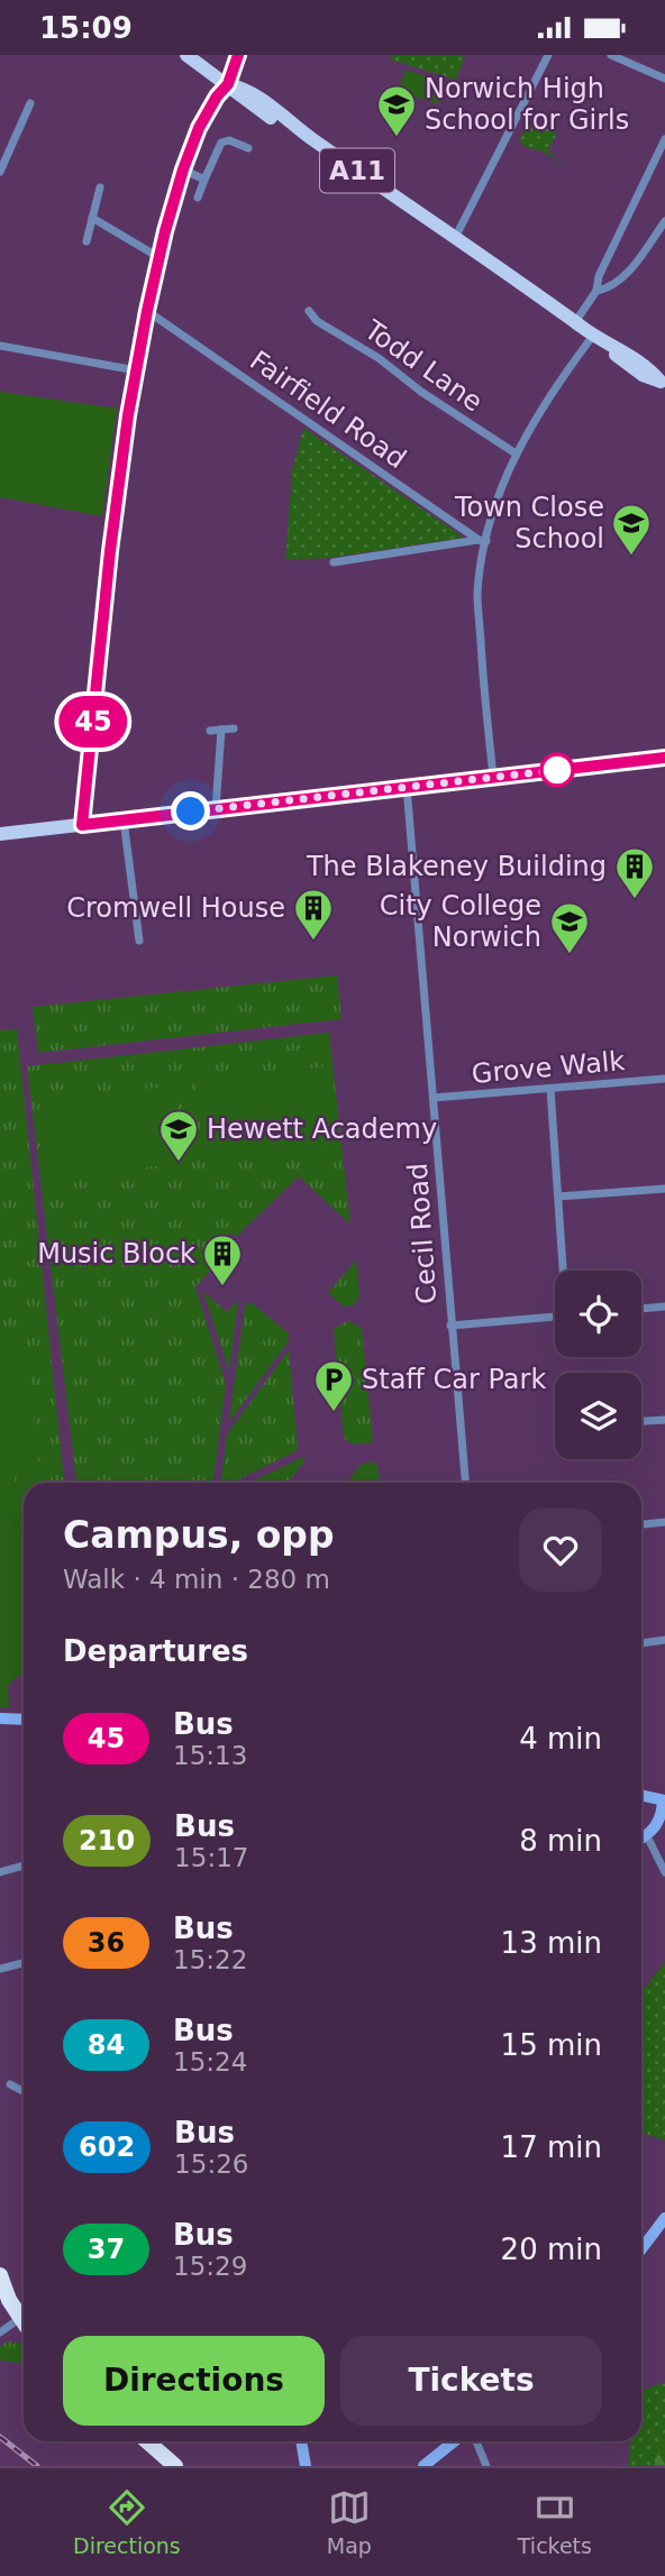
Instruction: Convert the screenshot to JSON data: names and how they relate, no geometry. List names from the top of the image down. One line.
{"streets":{"main road":["A11"],"street":["Todd Lane","Fairfield Road","Grove Walk","Cecil Road"]},"crossings":[["Grove Walk","Cecil Road"]],"places":{"school or university":["Norwich High School for Girls","Town Close School","City College Norwich","Hewett Academy"],"building":["The Blakeney Building","Cromwell House","Music Block"],"parking":["Staff Car Park"]},"lines":["bus line 45"],"page":{"status":"15:09","on_map":"45","heading":[["Campus, opp","Walk · 4 min · 280 m"],"Departures"],"list":[{"mark":"45","name":"Bus","note":"15:13","value":"4 min"},{"mark":"210","name":"Bus","note":"15:17","value":"8 min"},{"mark":"36","name":"Bus","note":"15:22","value":"13 min"},{"mark":"84","name":"Bus","note":"15:24","value":"15 min"},{"mark":"602","name":"Bus","note":"15:26","value":"17 min"},{"mark":"37","name":"Bus","note":"15:29","value":"20 min"}],"buttons":["Directions","Tickets"],"tabs":["Directions","Map","Tickets"]}}
